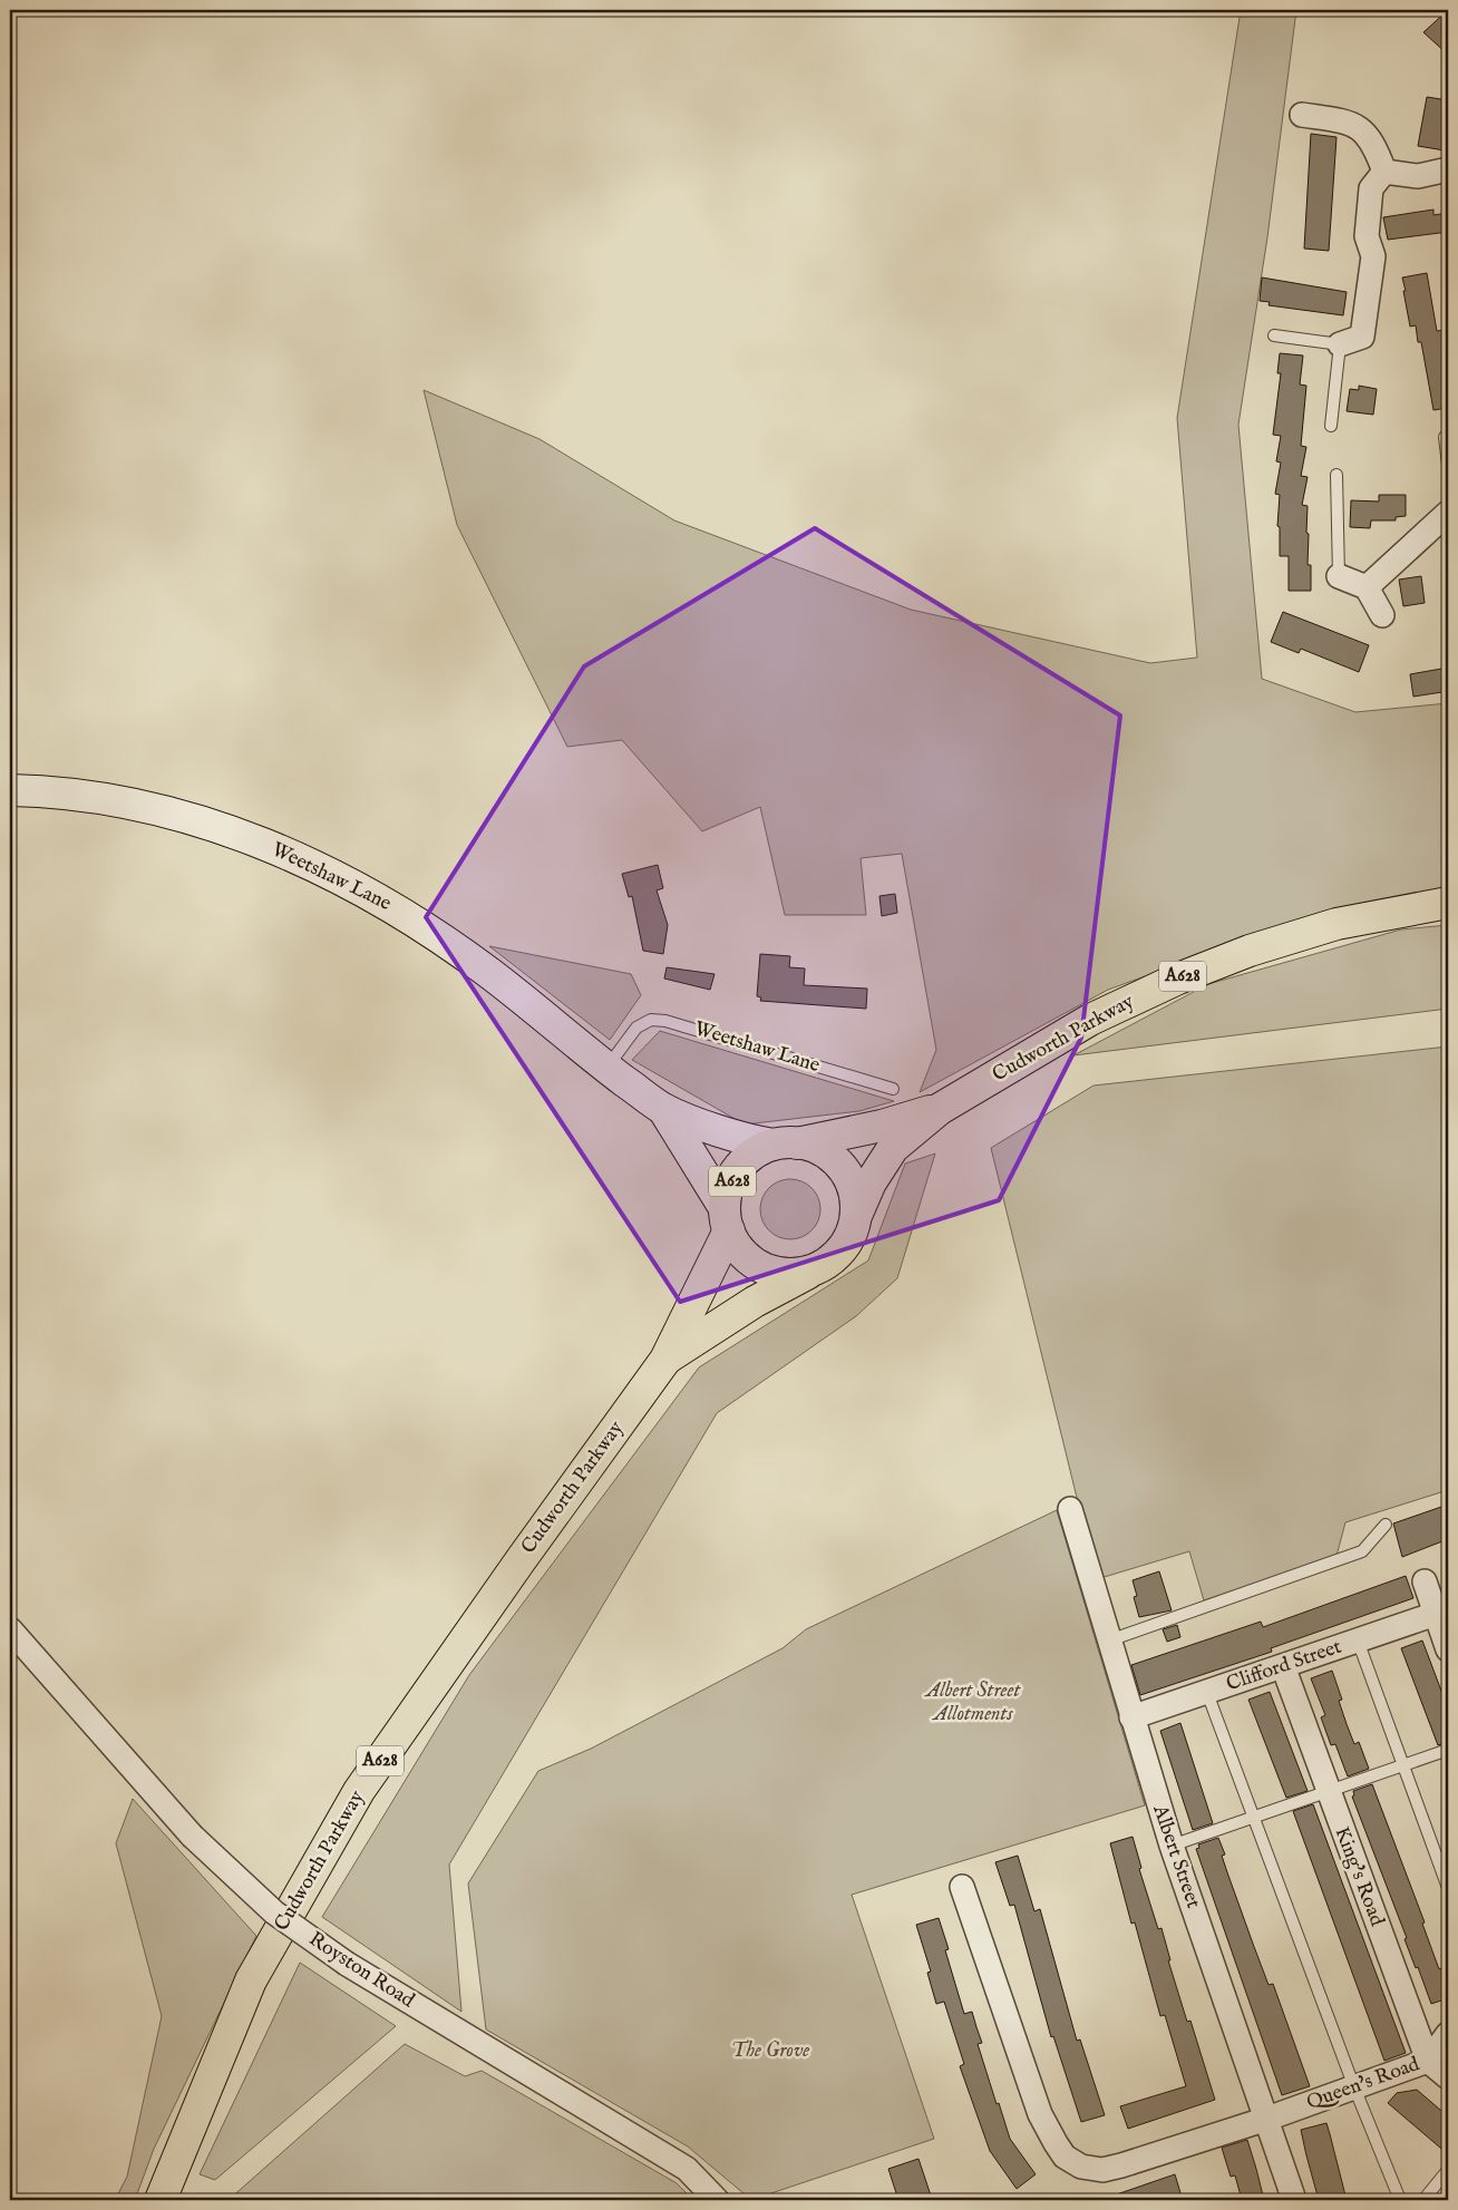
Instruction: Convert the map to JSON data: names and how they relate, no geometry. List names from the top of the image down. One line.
{"streets":{"highway":["A628","Cudworth Parkway"],"street":["Weetshaw Lane","Clifford Street","Albert Street","King's Road","Royston Road","Queen's Road"]},"crossings":[["Weetshaw Lane","Cudworth Parkway"],["Clifford Street","Albert Street"],["Clifford Street","King's Road"],["Albert Street","Queen's Road"],["King's Road","Queen's Road"]],"parks":["Albert Street Allotments","The Grove"]}
